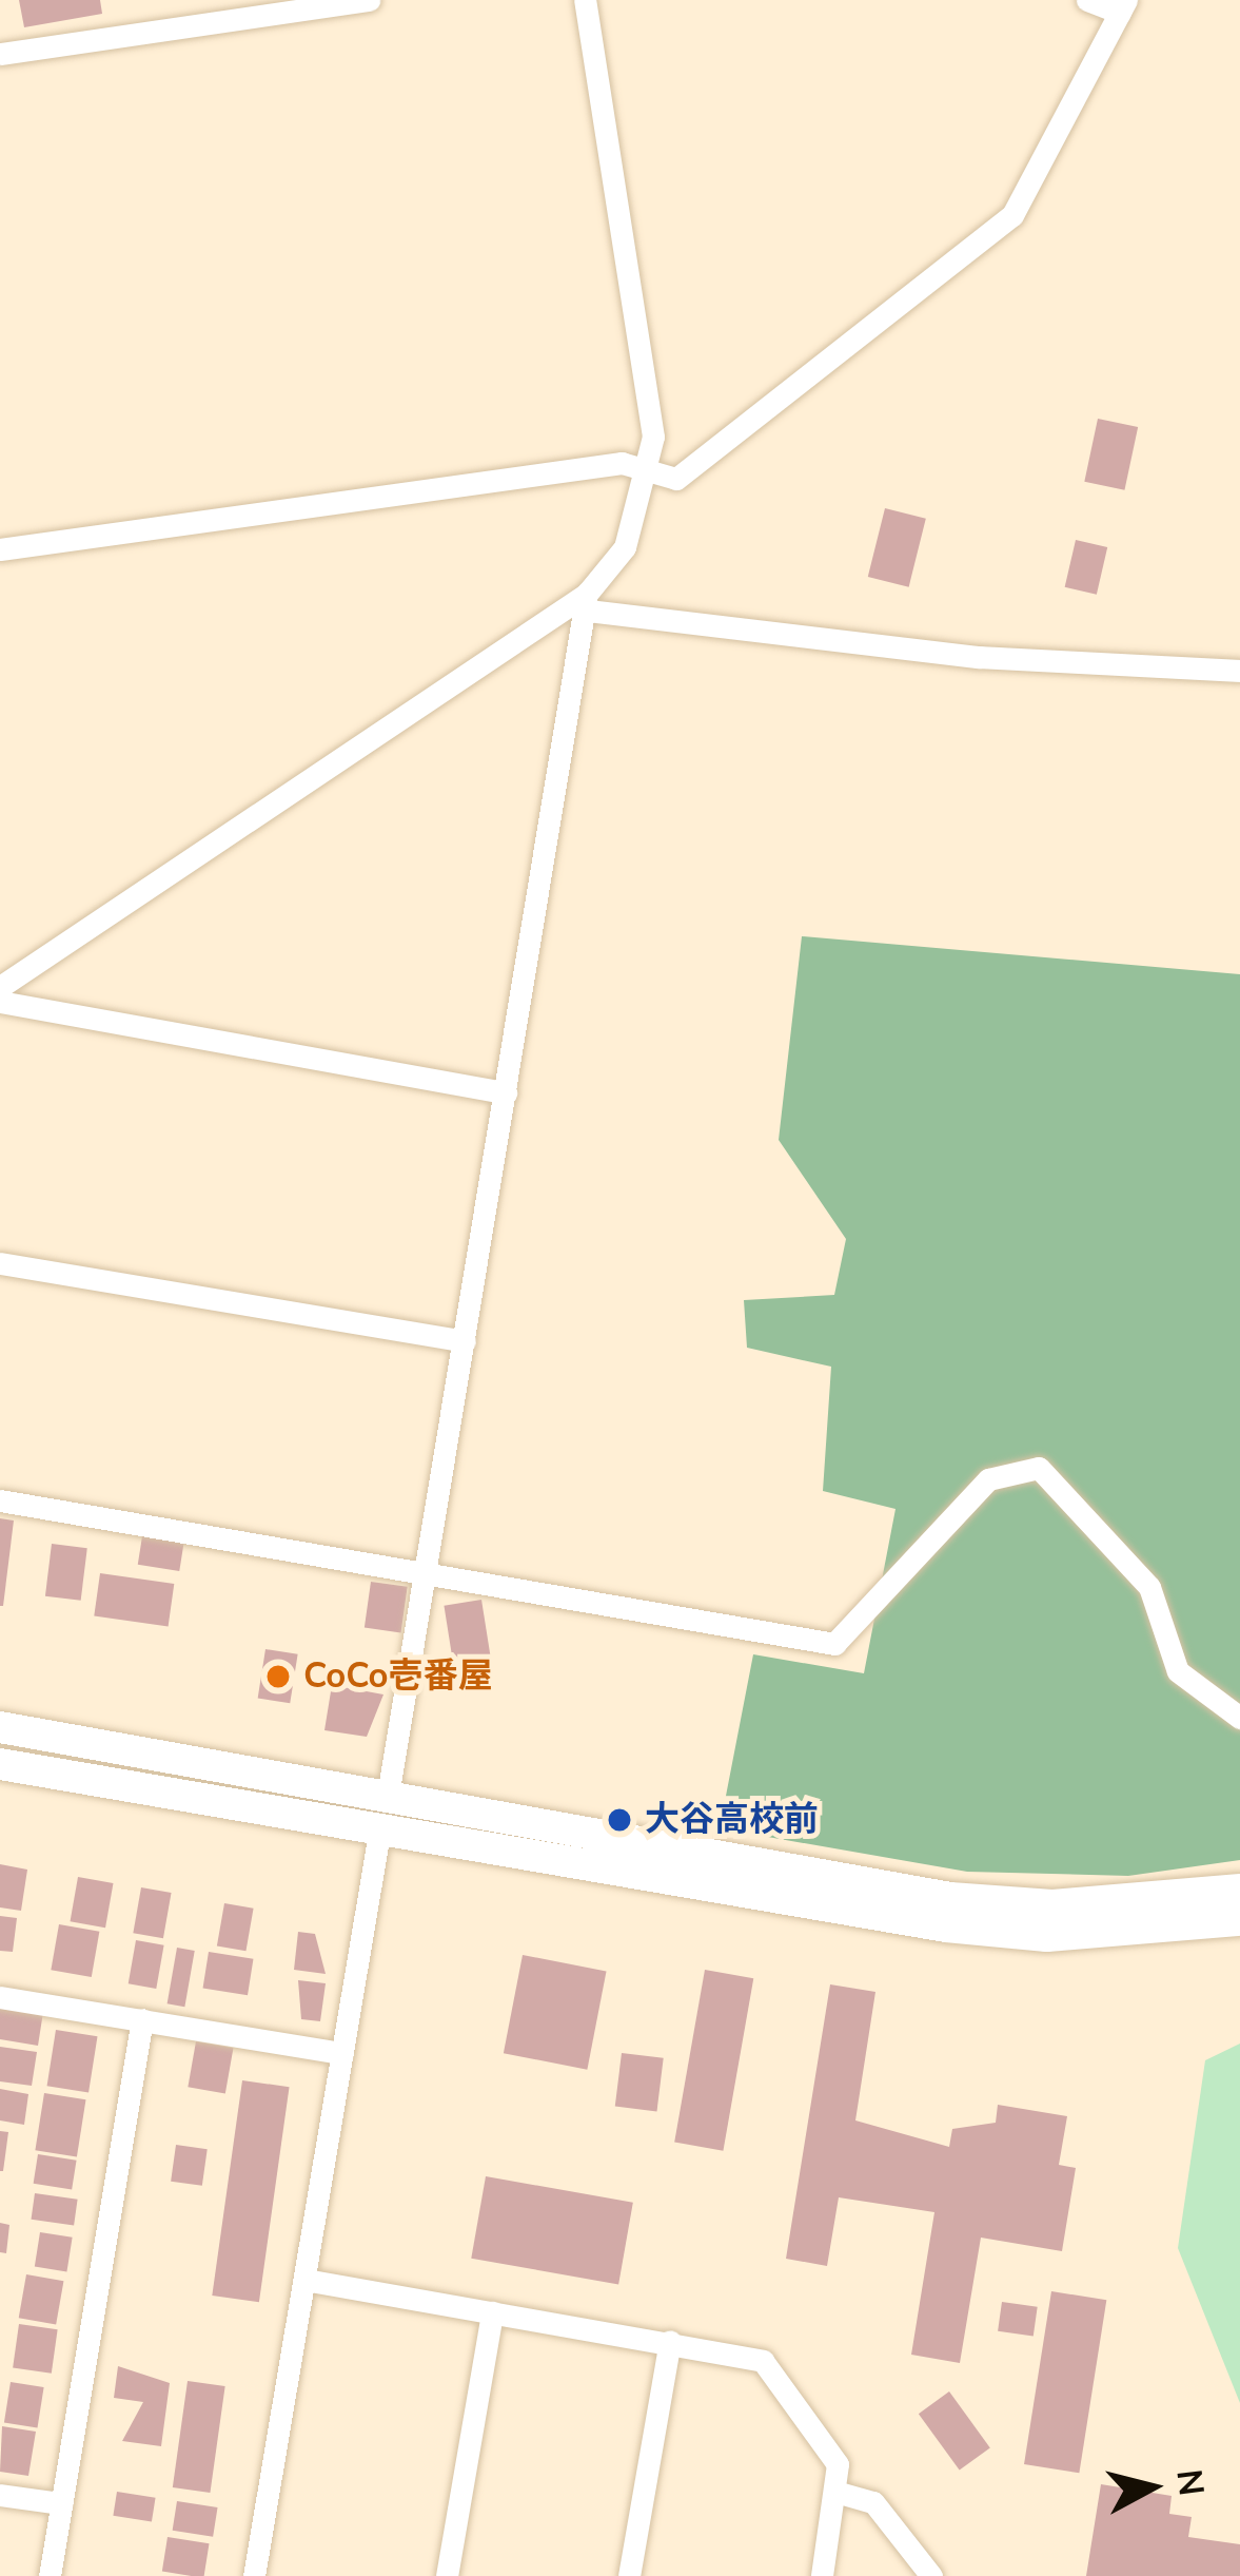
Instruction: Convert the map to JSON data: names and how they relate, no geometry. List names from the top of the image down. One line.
{"places":["CoCo壱番屋","大谷高校前"],"north":"right"}
